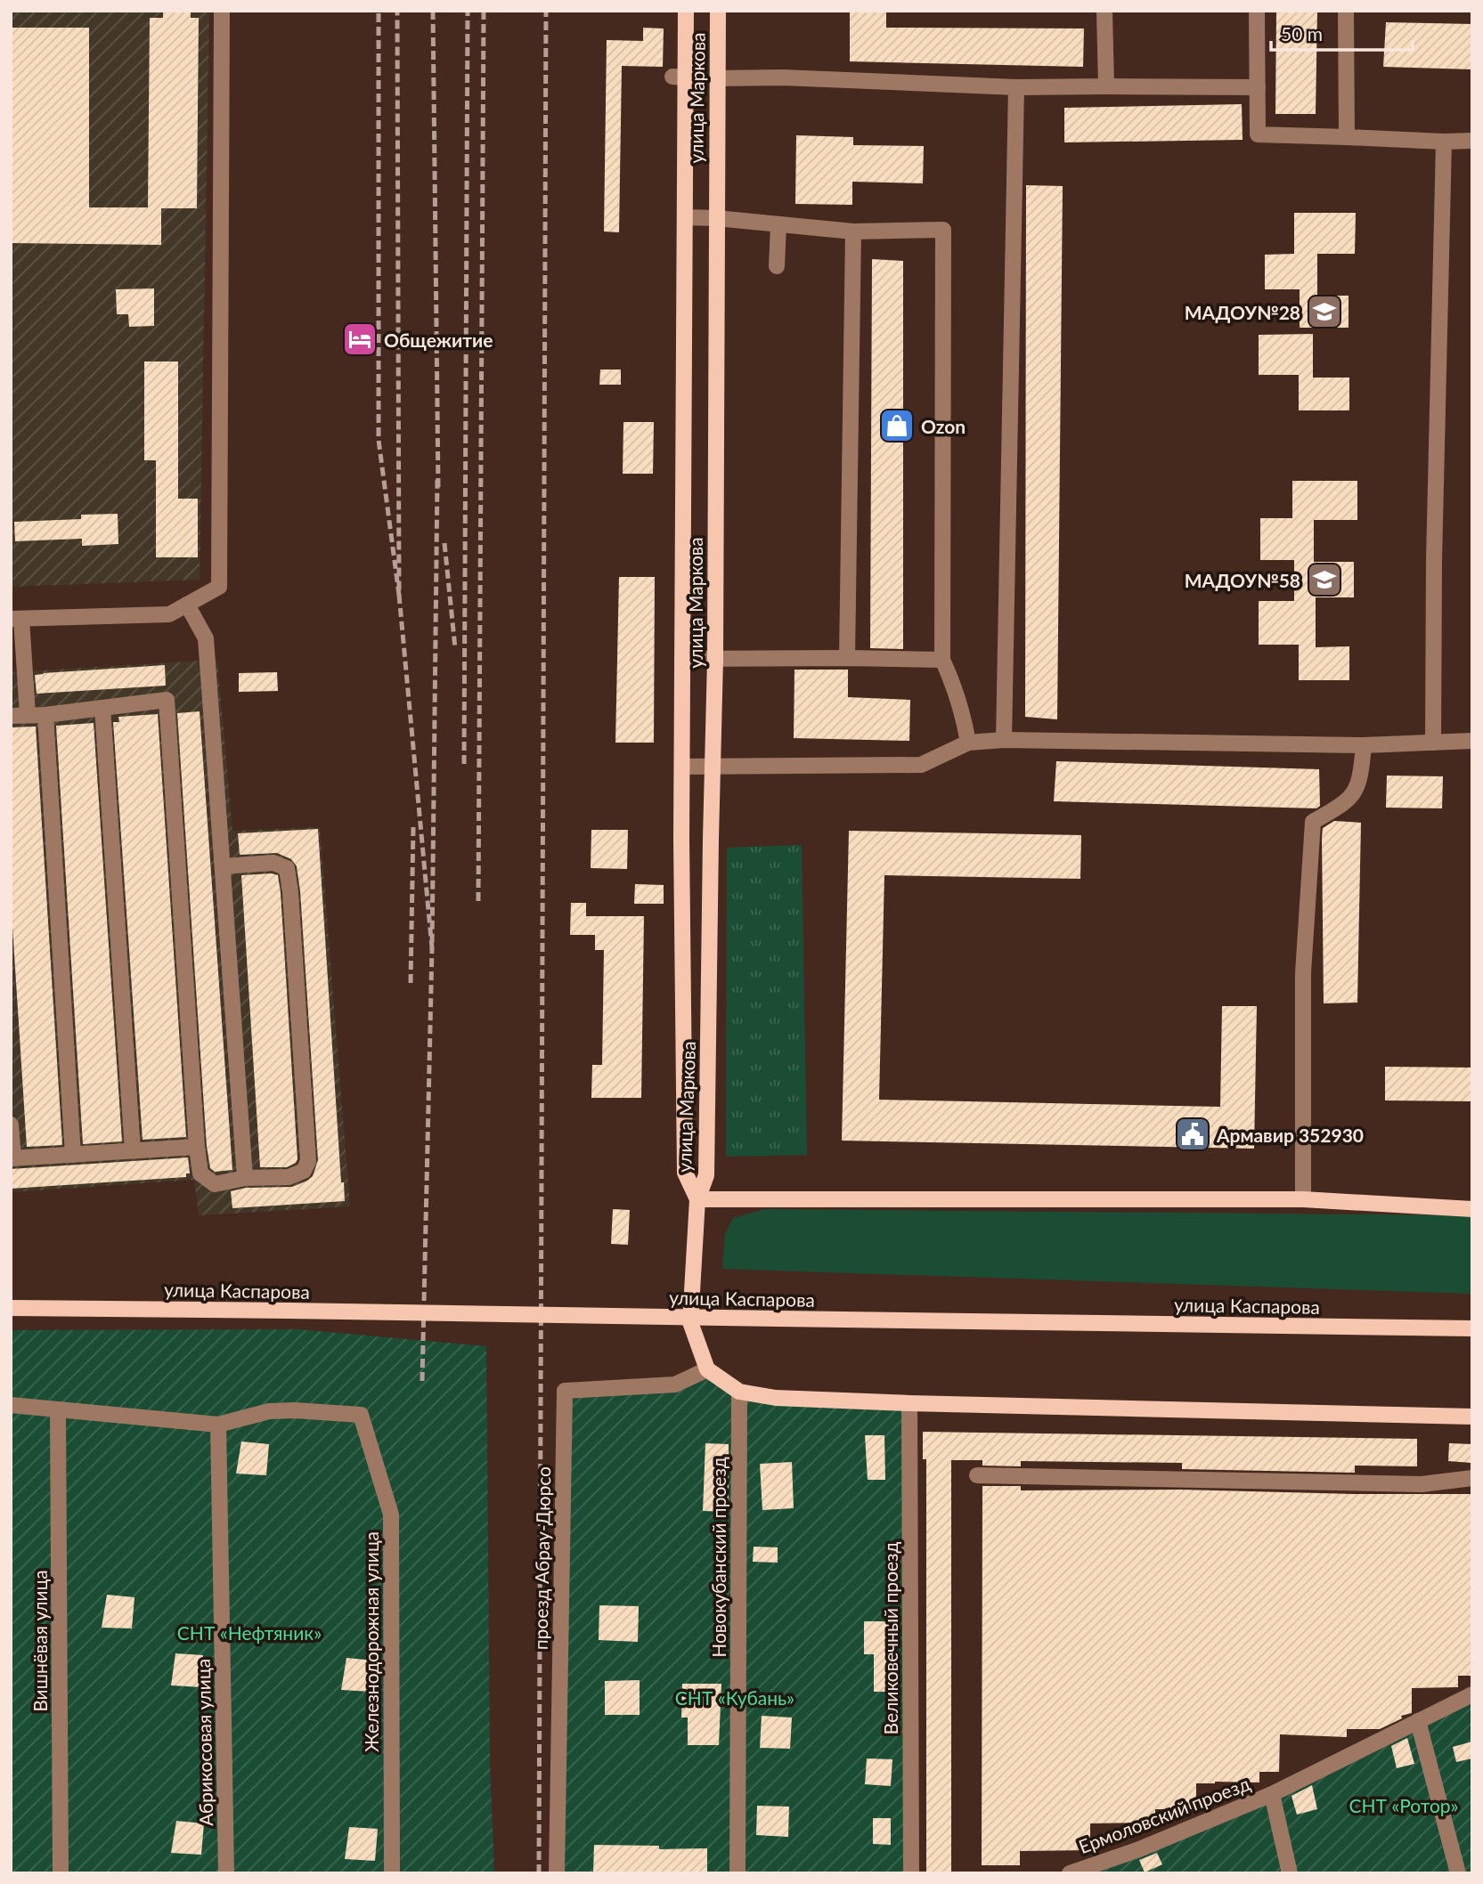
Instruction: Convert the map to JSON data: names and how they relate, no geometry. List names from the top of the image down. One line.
{"streets":{"main road":["улица Маркова","улица Каспарова"],"street":["Новокубанский проезд","проезд Абрау-Дюрсо","Великовечный проезд","Вишнёвая улица","Железнодорожная улица","Абрикосовая улица","Ермоловский проезд"]},"crossings":[["Железнодорожная улица","Абрикосовая улица"]],"parks":["СНТ «Нефтяник»","СНТ «Кубань»","СНТ «Ротор»"],"places":{"school or university":["МАДОУ№28","МАДОУ№58"],"hotel":["Общежитие"],"shop":["Ozon"],"public building":["Армавир 352930"]},"scale_bar":"50 m"}
